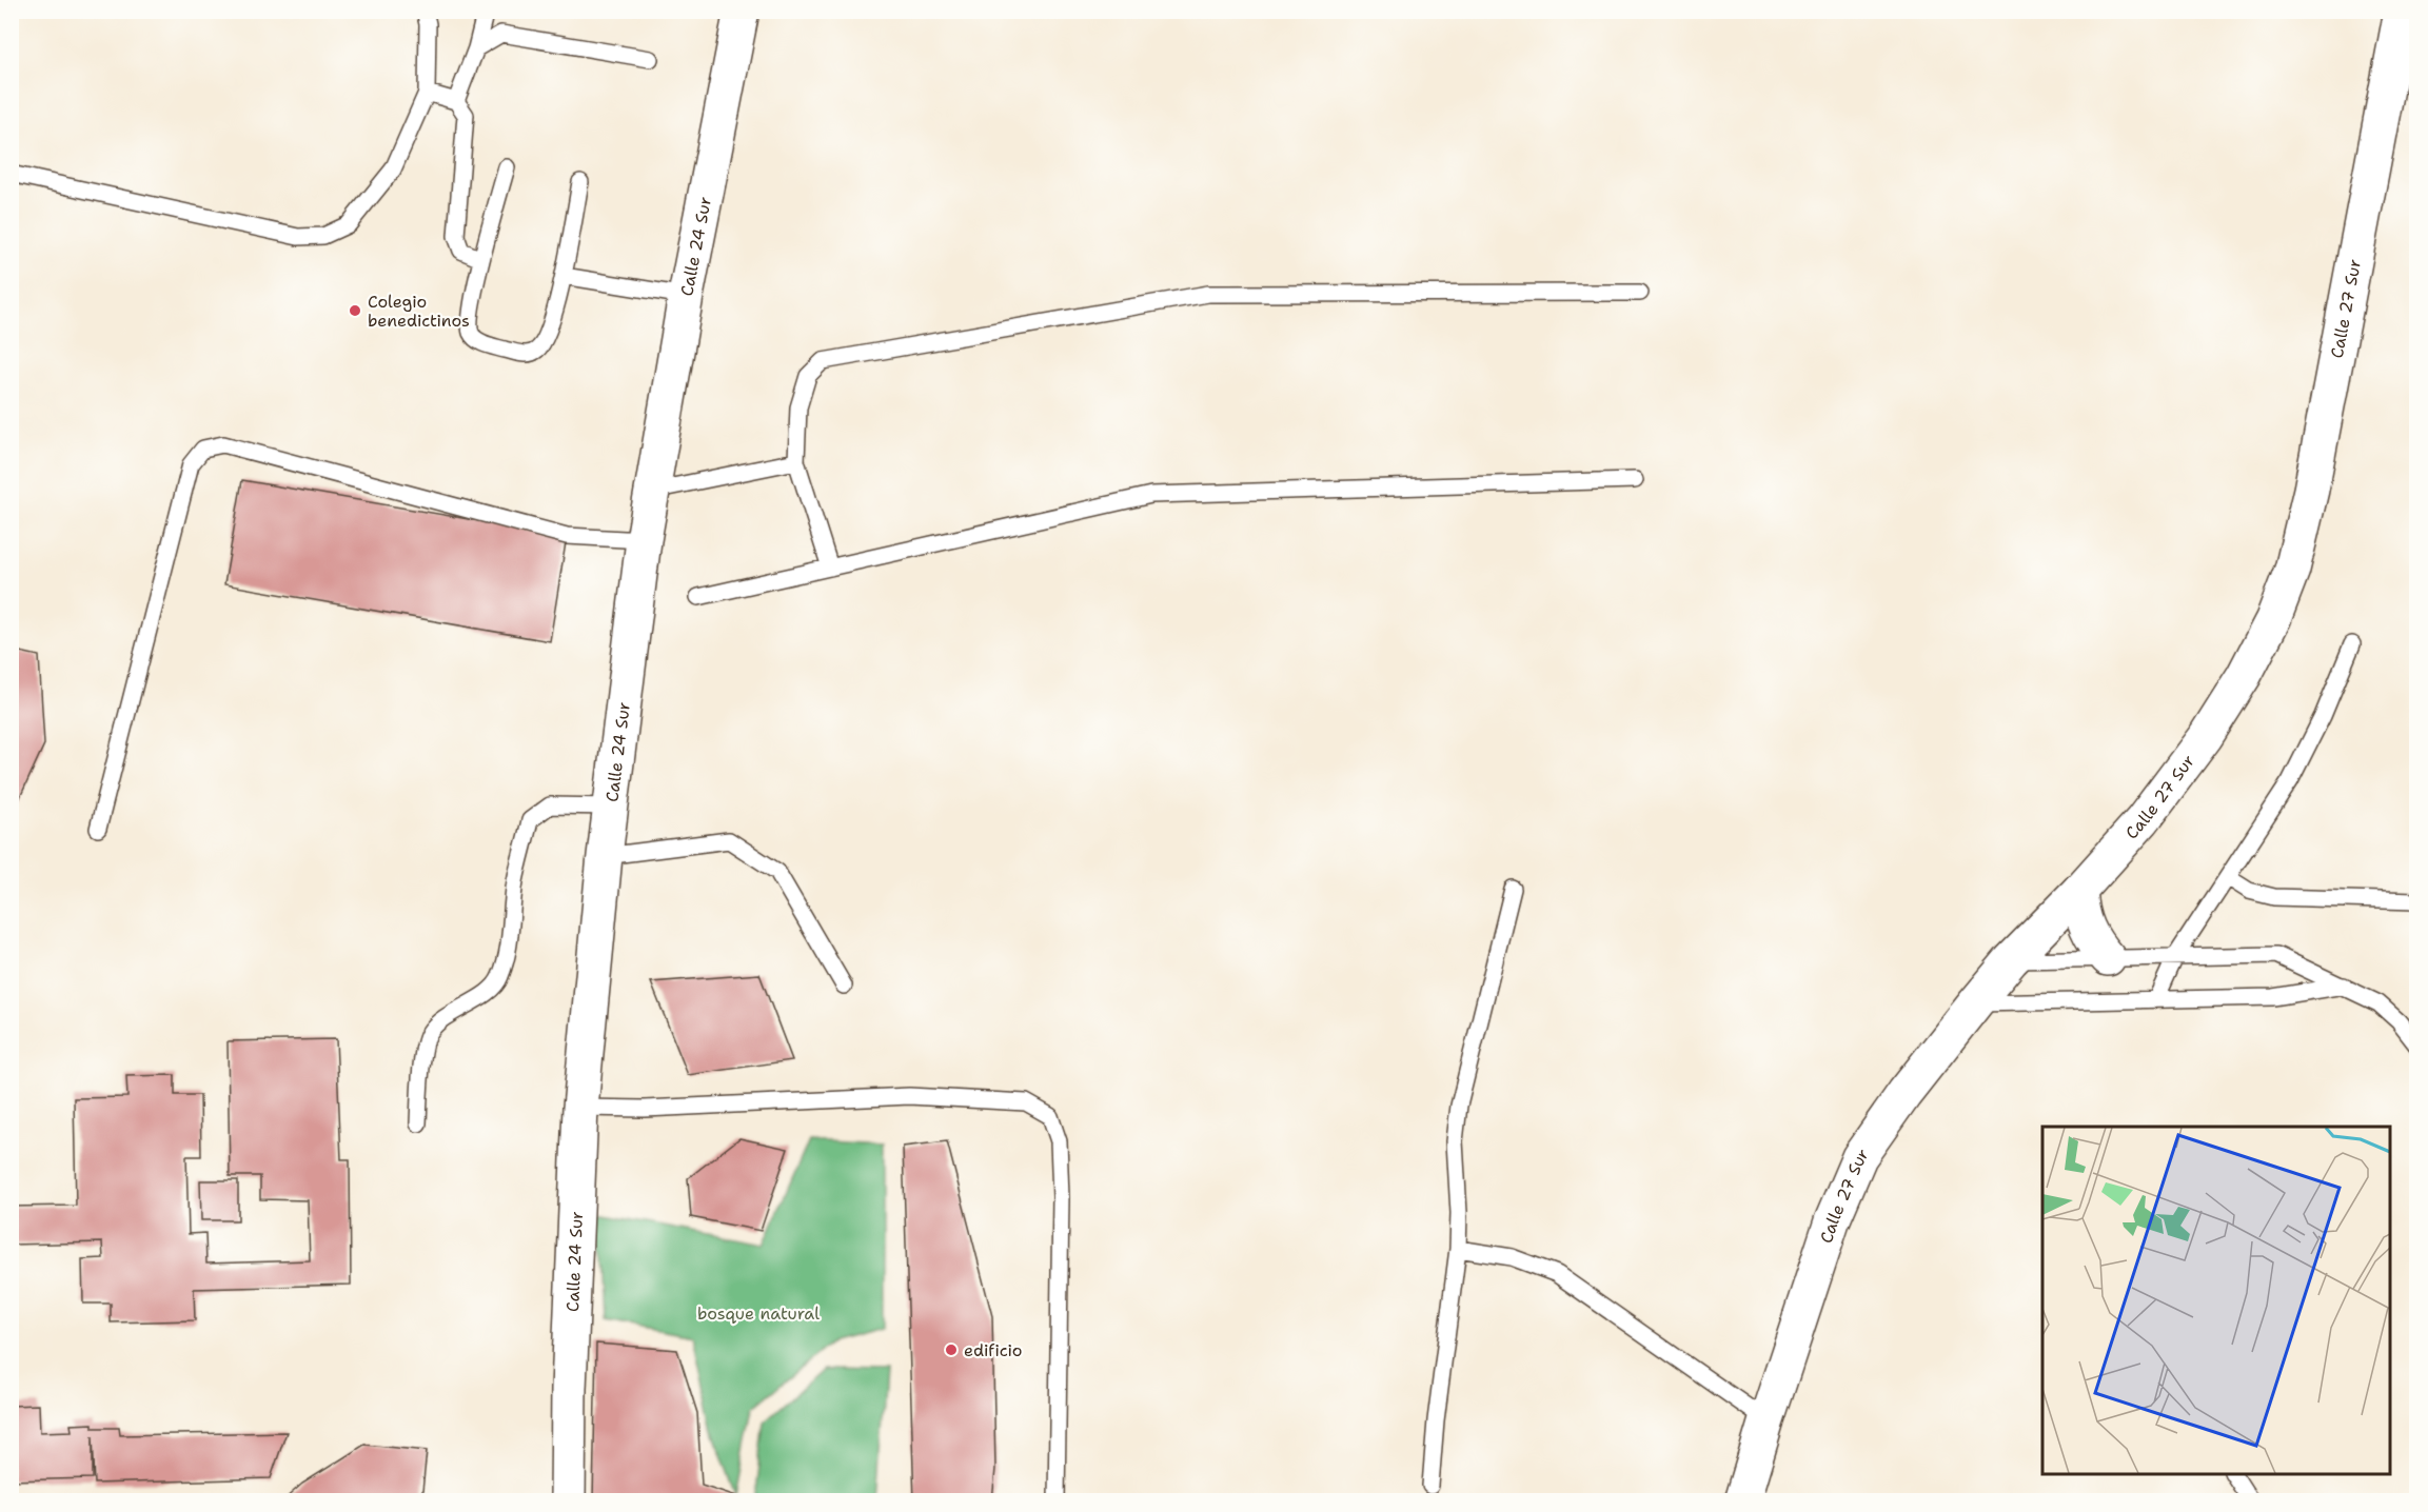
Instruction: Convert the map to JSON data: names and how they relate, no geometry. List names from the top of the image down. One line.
{"streets":{"street":["Calle 24 Sur","Calle 27 Sur"]},"parks":["bosque natural"],"places":["Colegio benedictinos","edificio"]}
